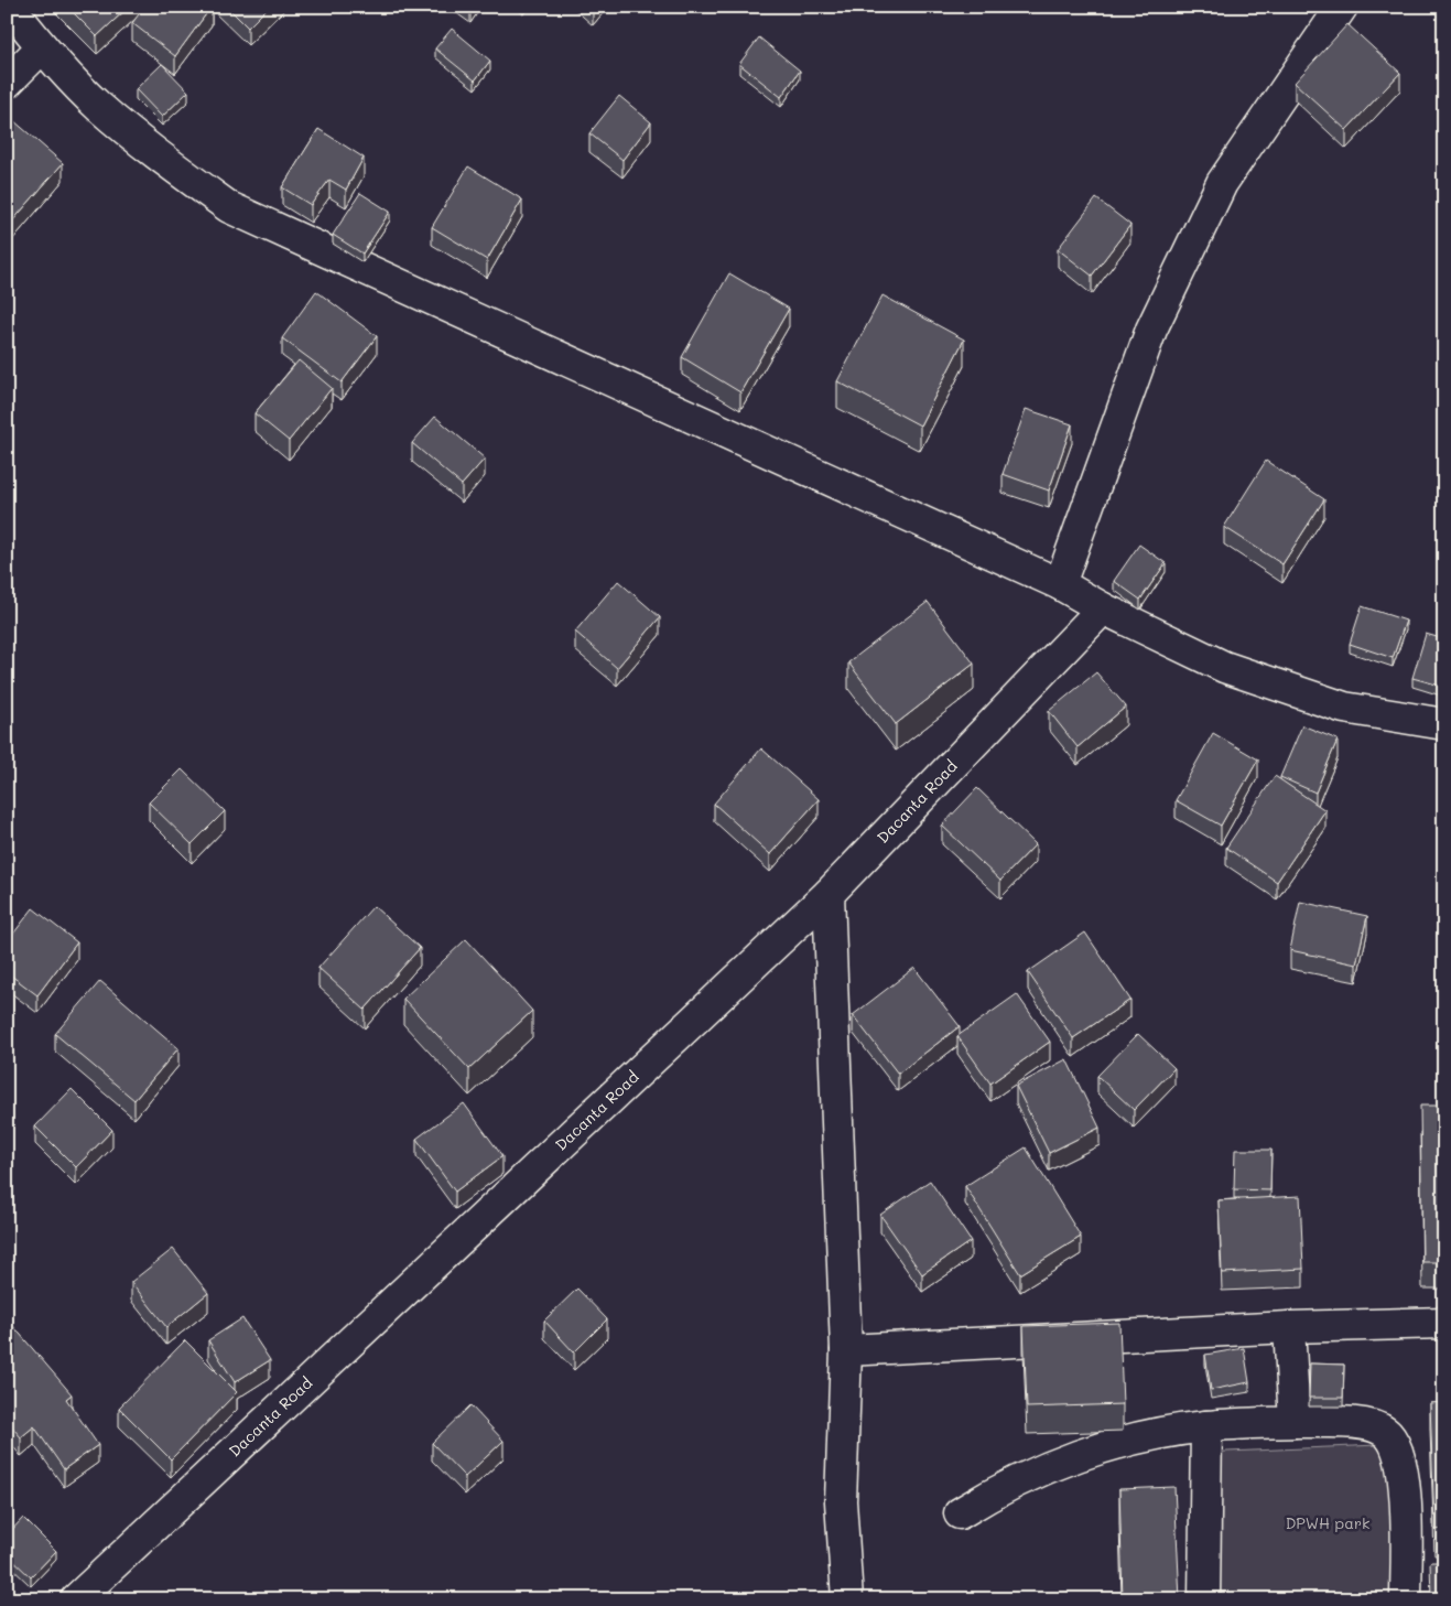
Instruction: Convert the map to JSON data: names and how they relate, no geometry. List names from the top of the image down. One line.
{"streets":{"street":["Dacanta Road"]},"parks":["DPWH park"]}
